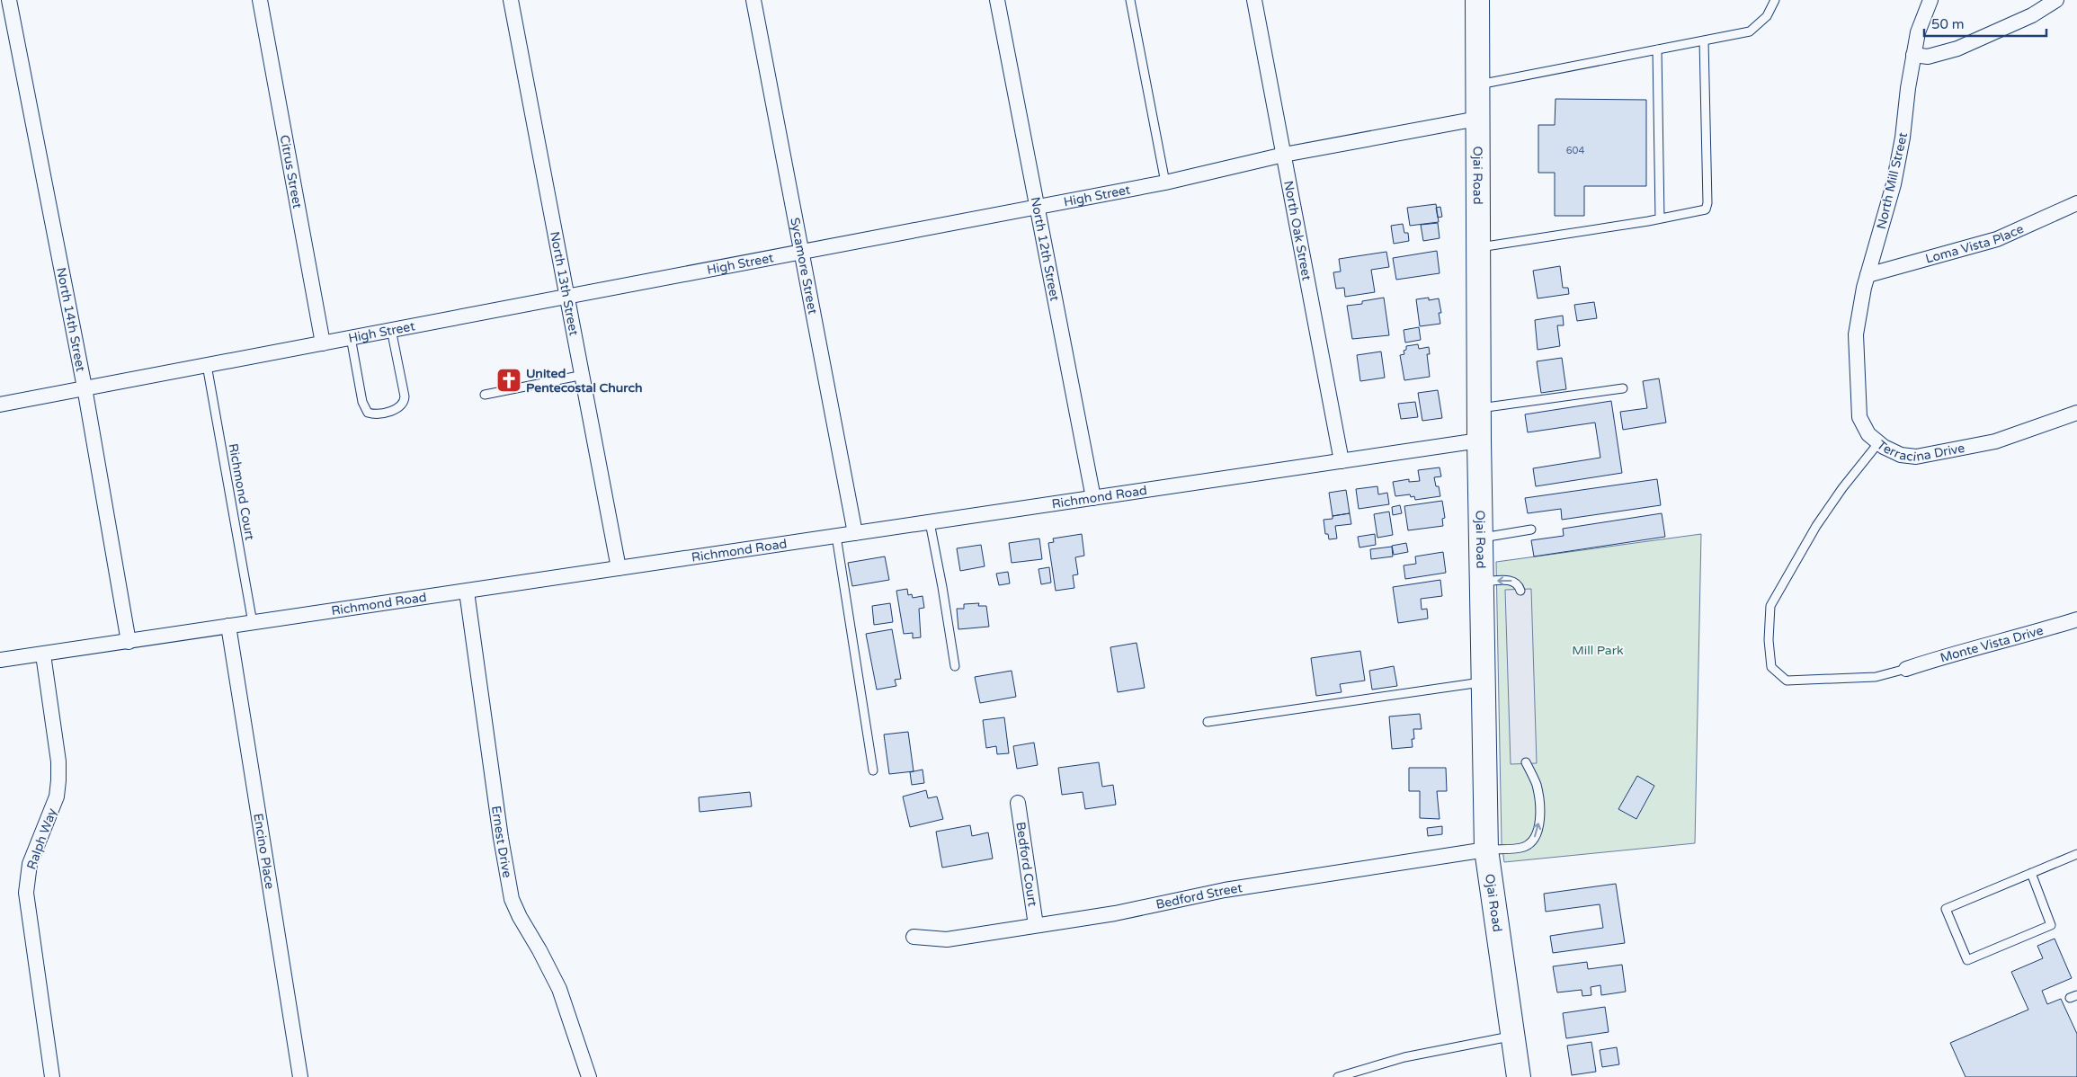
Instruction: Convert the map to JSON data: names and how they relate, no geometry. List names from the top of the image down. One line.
{"streets":{"main road":["Ojai Road"],"street":["Citrus Street","North Mill Street","High Street","North Oak Street","Loma Vista Place","North 12th Street","Sycamore Street","North 13th Street","North 14th Street","Terracina Drive","Richmond Road","Monte Vista Drive","Ralph Way","Ernest Drive","Encino Place","Bedford Court","Bedford Street"],"lane":["Richmond Court"]},"crossings":[["Citrus Street","High Street"],["Ojai Road","High Street"],["Ojai Road","Richmond Road"],["Ojai Road","Bedford Street"],["North Mill Street","Loma Vista Place"],["North Mill Street","Terracina Drive"],["High Street","North Oak Street"],["High Street","North 12th Street"],["High Street","Sycamore Street"],["High Street","North 13th Street"],["High Street","North 14th Street"],["High Street","Richmond Court"],["North Oak Street","Richmond Road"],["North 12th Street","Richmond Road"],["Sycamore Street","Richmond Road"],["North 13th Street","Richmond Road"],["North 14th Street","Richmond Road"],["Richmond Court","Richmond Road"],["Richmond Road","Ralph Way"],["Richmond Road","Ernest Drive"],["Richmond Road","Encino Place"],["Bedford Court","Bedford Street"]],"parks":["Mill Park"],"places":{"church":["United Pentecostal Church"]},"house_numbers":["604"],"scale_bar":"50 m"}
